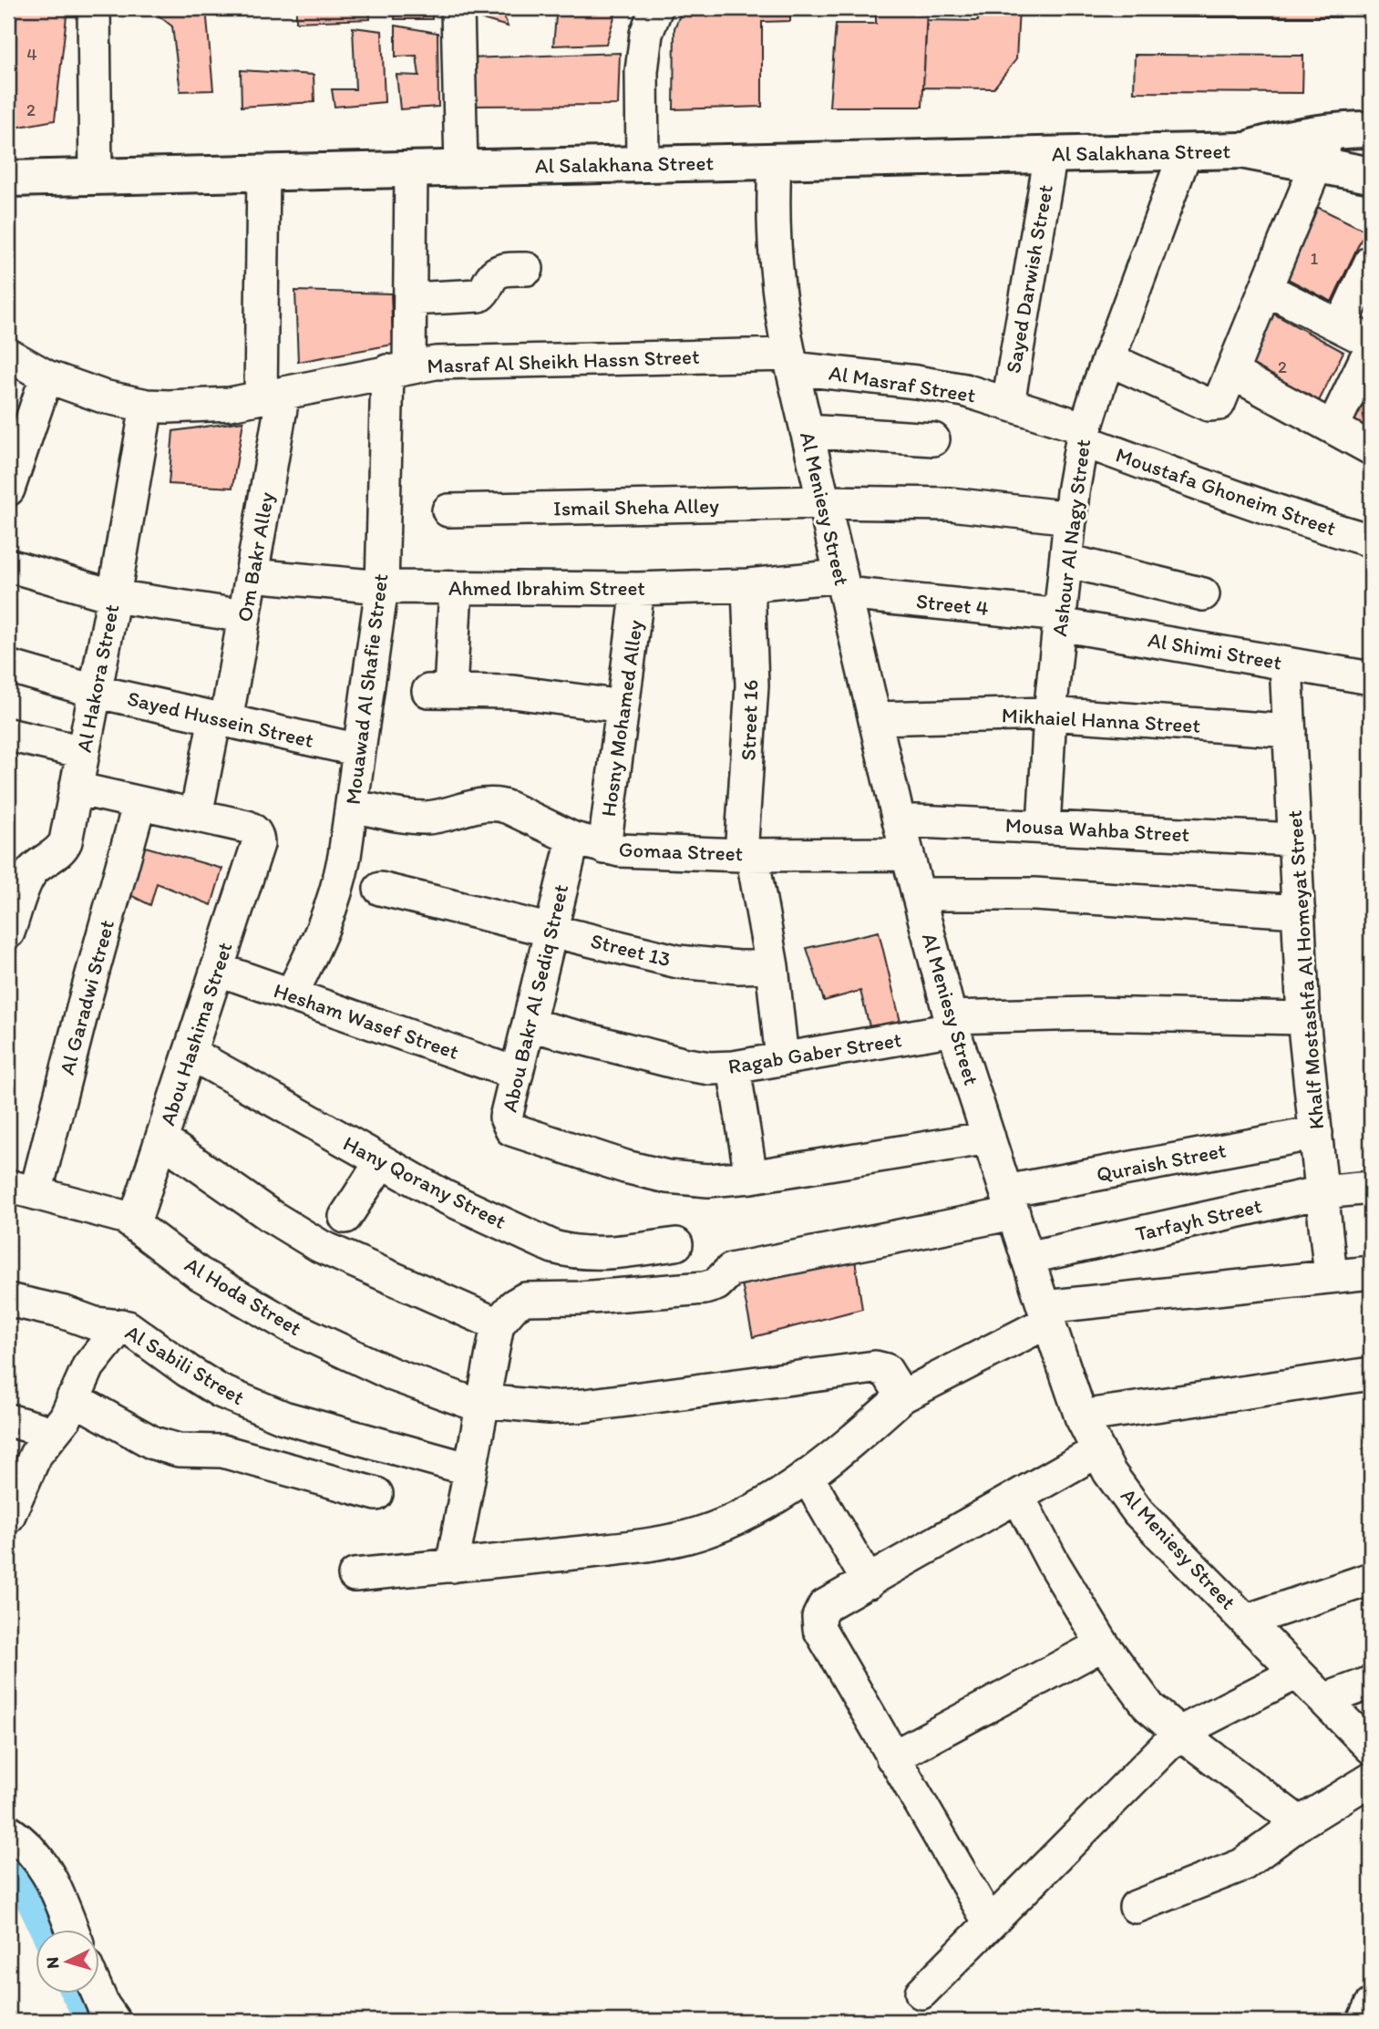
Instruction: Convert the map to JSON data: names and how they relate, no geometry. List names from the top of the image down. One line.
{"streets":{"main road":["Al Salakhana Street"],"street":["Sayed Darwish Street","Masraf Al Sheikh Hassn Street","Al Masraf Street","Moustafa Ghoneim Street","Ismail Sheha Alley","Al Meniesy Street","Ashour Al Nagy Street","Om Bakr Alley","Ahmed Ibrahim Street","Street 4","Al Shimi Street","Al Hakora Street","Mouawad Al Shafie Street","Hosny Mohamed Alley","Sayed Hussein Street","Street 16","Mikhaiel Hanna Street","Mousa Wahba Street","Gomaa Street","Street 13","Khalf Mostashfa Al Homeyat Street","Al Garadwi Street","Abou Bakr Al Sediq Street","Hesham Wasef Street","Abou Hashima Street","Ragab Gaber Street","Quraish Street","Hany Qorany Street","Tarfayh Street","Al Hoda Street","Al Sabili Street"]},"crossings":[["Al Salakhana Street","Sayed Darwish Street"],["Al Salakhana Street","Al Meniesy Street"],["Al Salakhana Street","Ashour Al Nagy Street"],["Al Salakhana Street","Om Bakr Alley"],["Al Salakhana Street","Mouawad Al Shafie Street"],["Sayed Darwish Street","Al Masraf Street"],["Masraf Al Sheikh Hassn Street","Al Masraf Street"],["Masraf Al Sheikh Hassn Street","Al Meniesy Street"],["Masraf Al Sheikh Hassn Street","Om Bakr Alley"],["Masraf Al Sheikh Hassn Street","Al Hakora Street"],["Masraf Al Sheikh Hassn Street","Mouawad Al Shafie Street"],["Al Masraf Street","Moustafa Ghoneim Street"],["Al Masraf Street","Al Meniesy Street"],["Al Masraf Street","Ashour Al Nagy Street"],["Moustafa Ghoneim Street","Ashour Al Nagy Street"],["Ismail Sheha Alley","Al Meniesy Street"],["Ismail Sheha Alley","Ashour Al Nagy Street"],["Al Meniesy Street","Ahmed Ibrahim Street"],["Al Meniesy Street","Street 4"],["Al Meniesy Street","Mikhaiel Hanna Street"],["Al Meniesy Street","Mousa Wahba Street"],["Al Meniesy Street","Gomaa Street"],["Al Meniesy Street","Abou Bakr Al Sediq Street"],["Al Meniesy Street","Ragab Gaber Street"],["Al Meniesy Street","Quraish Street"],["Al Meniesy Street","Tarfayh Street"],["Ashour Al Nagy Street","Street 4"],["Ashour Al Nagy Street","Al Shimi Street"],["Ashour Al Nagy Street","Mikhaiel Hanna Street"],["Ashour Al Nagy Street","Mousa Wahba Street"],["Om Bakr Alley","Ahmed Ibrahim Street"],["Om Bakr Alley","Sayed Hussein Street"],["Om Bakr Alley","Abou Hashima Street"],["Ahmed Ibrahim Street","Street 4"],["Ahmed Ibrahim Street","Mouawad Al Shafie Street"],["Ahmed Ibrahim Street","Hosny Mohamed Alley"],["Ahmed Ibrahim Street","Street 16"],["Street 4","Al Shimi Street"],["Al Shimi Street","Khalf Mostashfa Al Homeyat Street"],["Al Hakora Street","Sayed Hussein Street"],["Mouawad Al Shafie Street","Sayed Hussein Street"],["Mouawad Al Shafie Street","Gomaa Street"],["Mouawad Al Shafie Street","Hesham Wasef Street"],["Hosny Mohamed Alley","Gomaa Street"],["Street 16","Gomaa Street"],["Street 16","Street 13"],["Street 16","Ragab Gaber Street"],["Mikhaiel Hanna Street","Khalf Mostashfa Al Homeyat Street"],["Mousa Wahba Street","Khalf Mostashfa Al Homeyat Street"],["Gomaa Street","Abou Bakr Al Sediq Street"],["Street 13","Abou Bakr Al Sediq Street"],["Khalf Mostashfa Al Homeyat Street","Ragab Gaber Street"],["Khalf Mostashfa Al Homeyat Street","Quraish Street"],["Khalf Mostashfa Al Homeyat Street","Tarfayh Street"],["Al Garadwi Street","Al Hoda Street"],["Abou Bakr Al Sediq Street","Hesham Wasef Street"],["Abou Bakr Al Sediq Street","Ragab Gaber Street"],["Hesham Wasef Street","Abou Hashima Street"],["Abou Hashima Street","Hany Qorany Street"],["Abou Hashima Street","Al Hoda Street"]],"house_numbers":["4","2","1","2"],"north":"left"}
